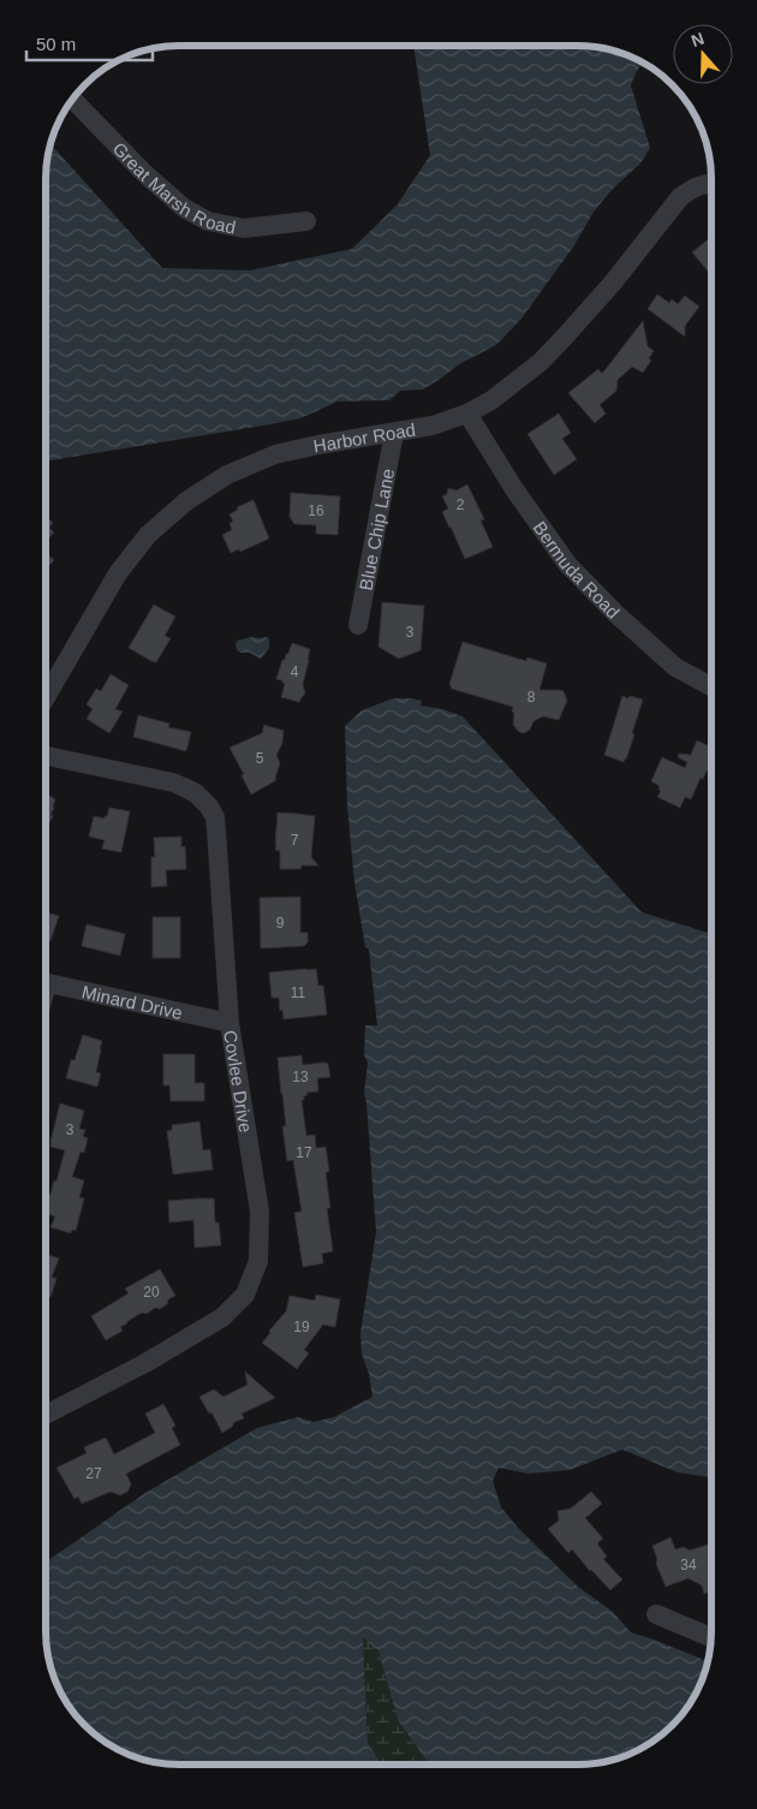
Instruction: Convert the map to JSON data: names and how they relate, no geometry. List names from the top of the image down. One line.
{"streets":{"street":["Great Marsh Road","Harbor Road","Blue Chip Lane","Bermuda Road","Minard Drive","Covlee Drive"]},"crossings":[["Harbor Road","Blue Chip Lane"],["Harbor Road","Bermuda Road"],["Minard Drive","Covlee Drive"]],"house_numbers":["2","16","3","4","8","5","7","9","11","13","3","17","20","19","27","34"],"scale_bar":"50 m","north":"top"}
